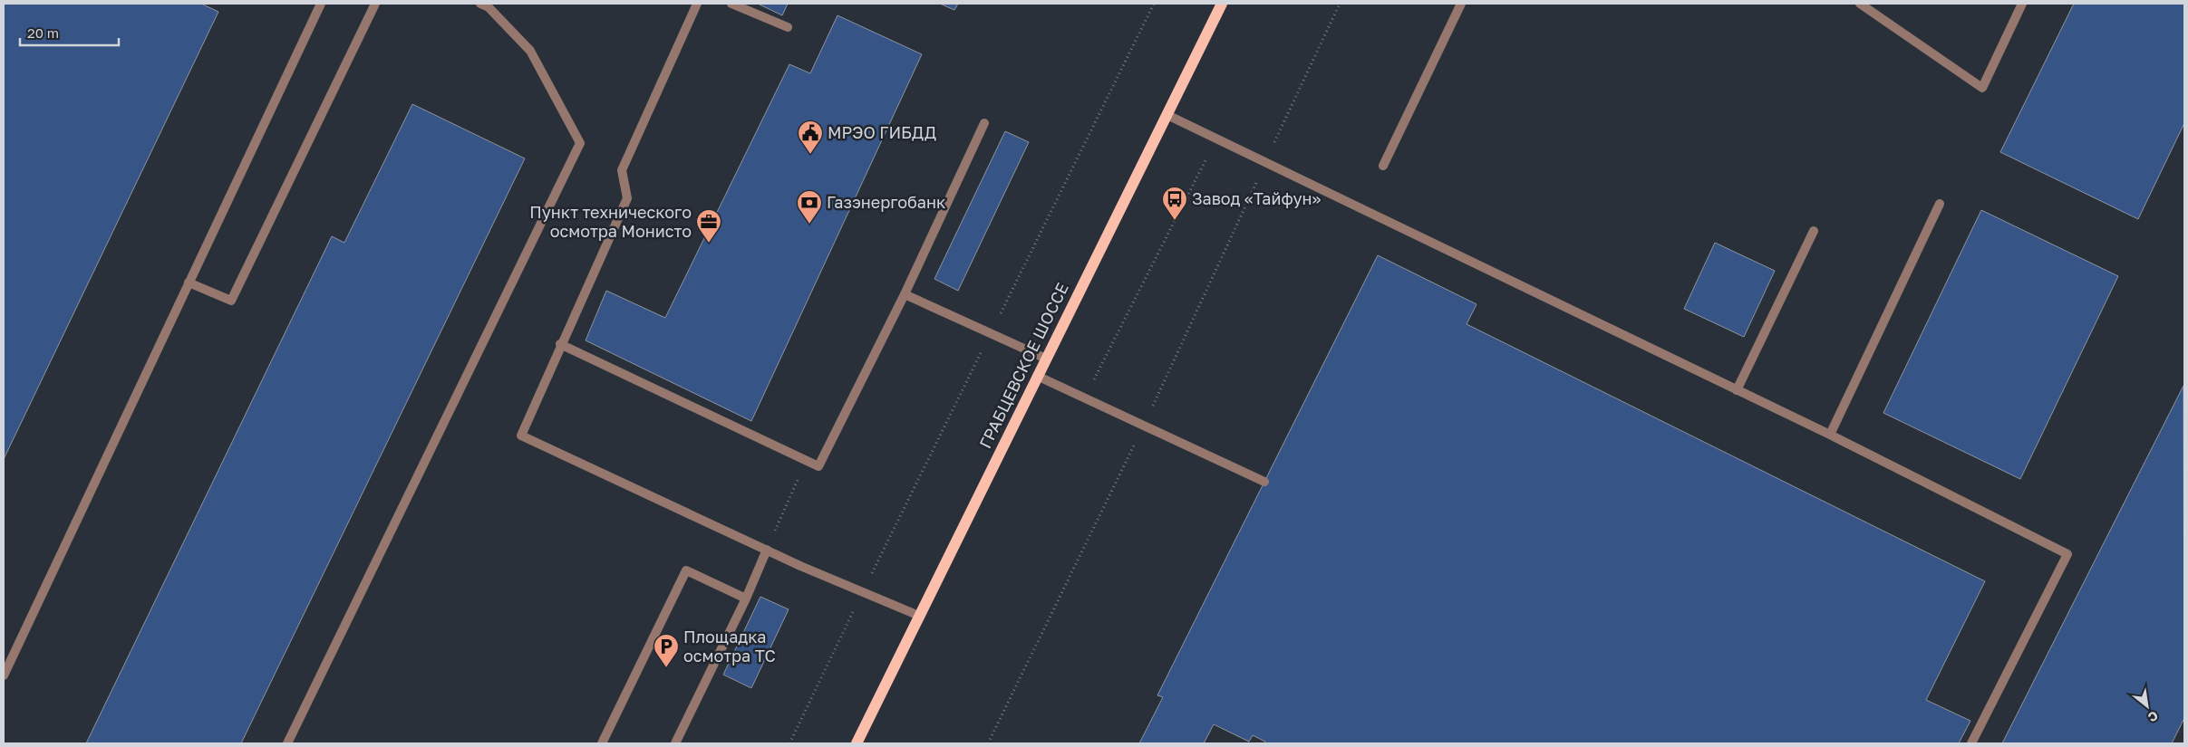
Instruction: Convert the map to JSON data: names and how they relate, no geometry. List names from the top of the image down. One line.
{"streets":{"main road":["ГРАБЦЕВСКОЕ ШОССЕ"]},"places":{"public building":["МРЭО ГИБДД"],"bus stop":["Завод «Тайфун»"],"bank":["Газэнергобанк"],"office":["Пункт технического осмотра Монисто"],"parking":["Площадка осмотра ТС"]},"scale_bar":"20 m","north":"bottom right"}
